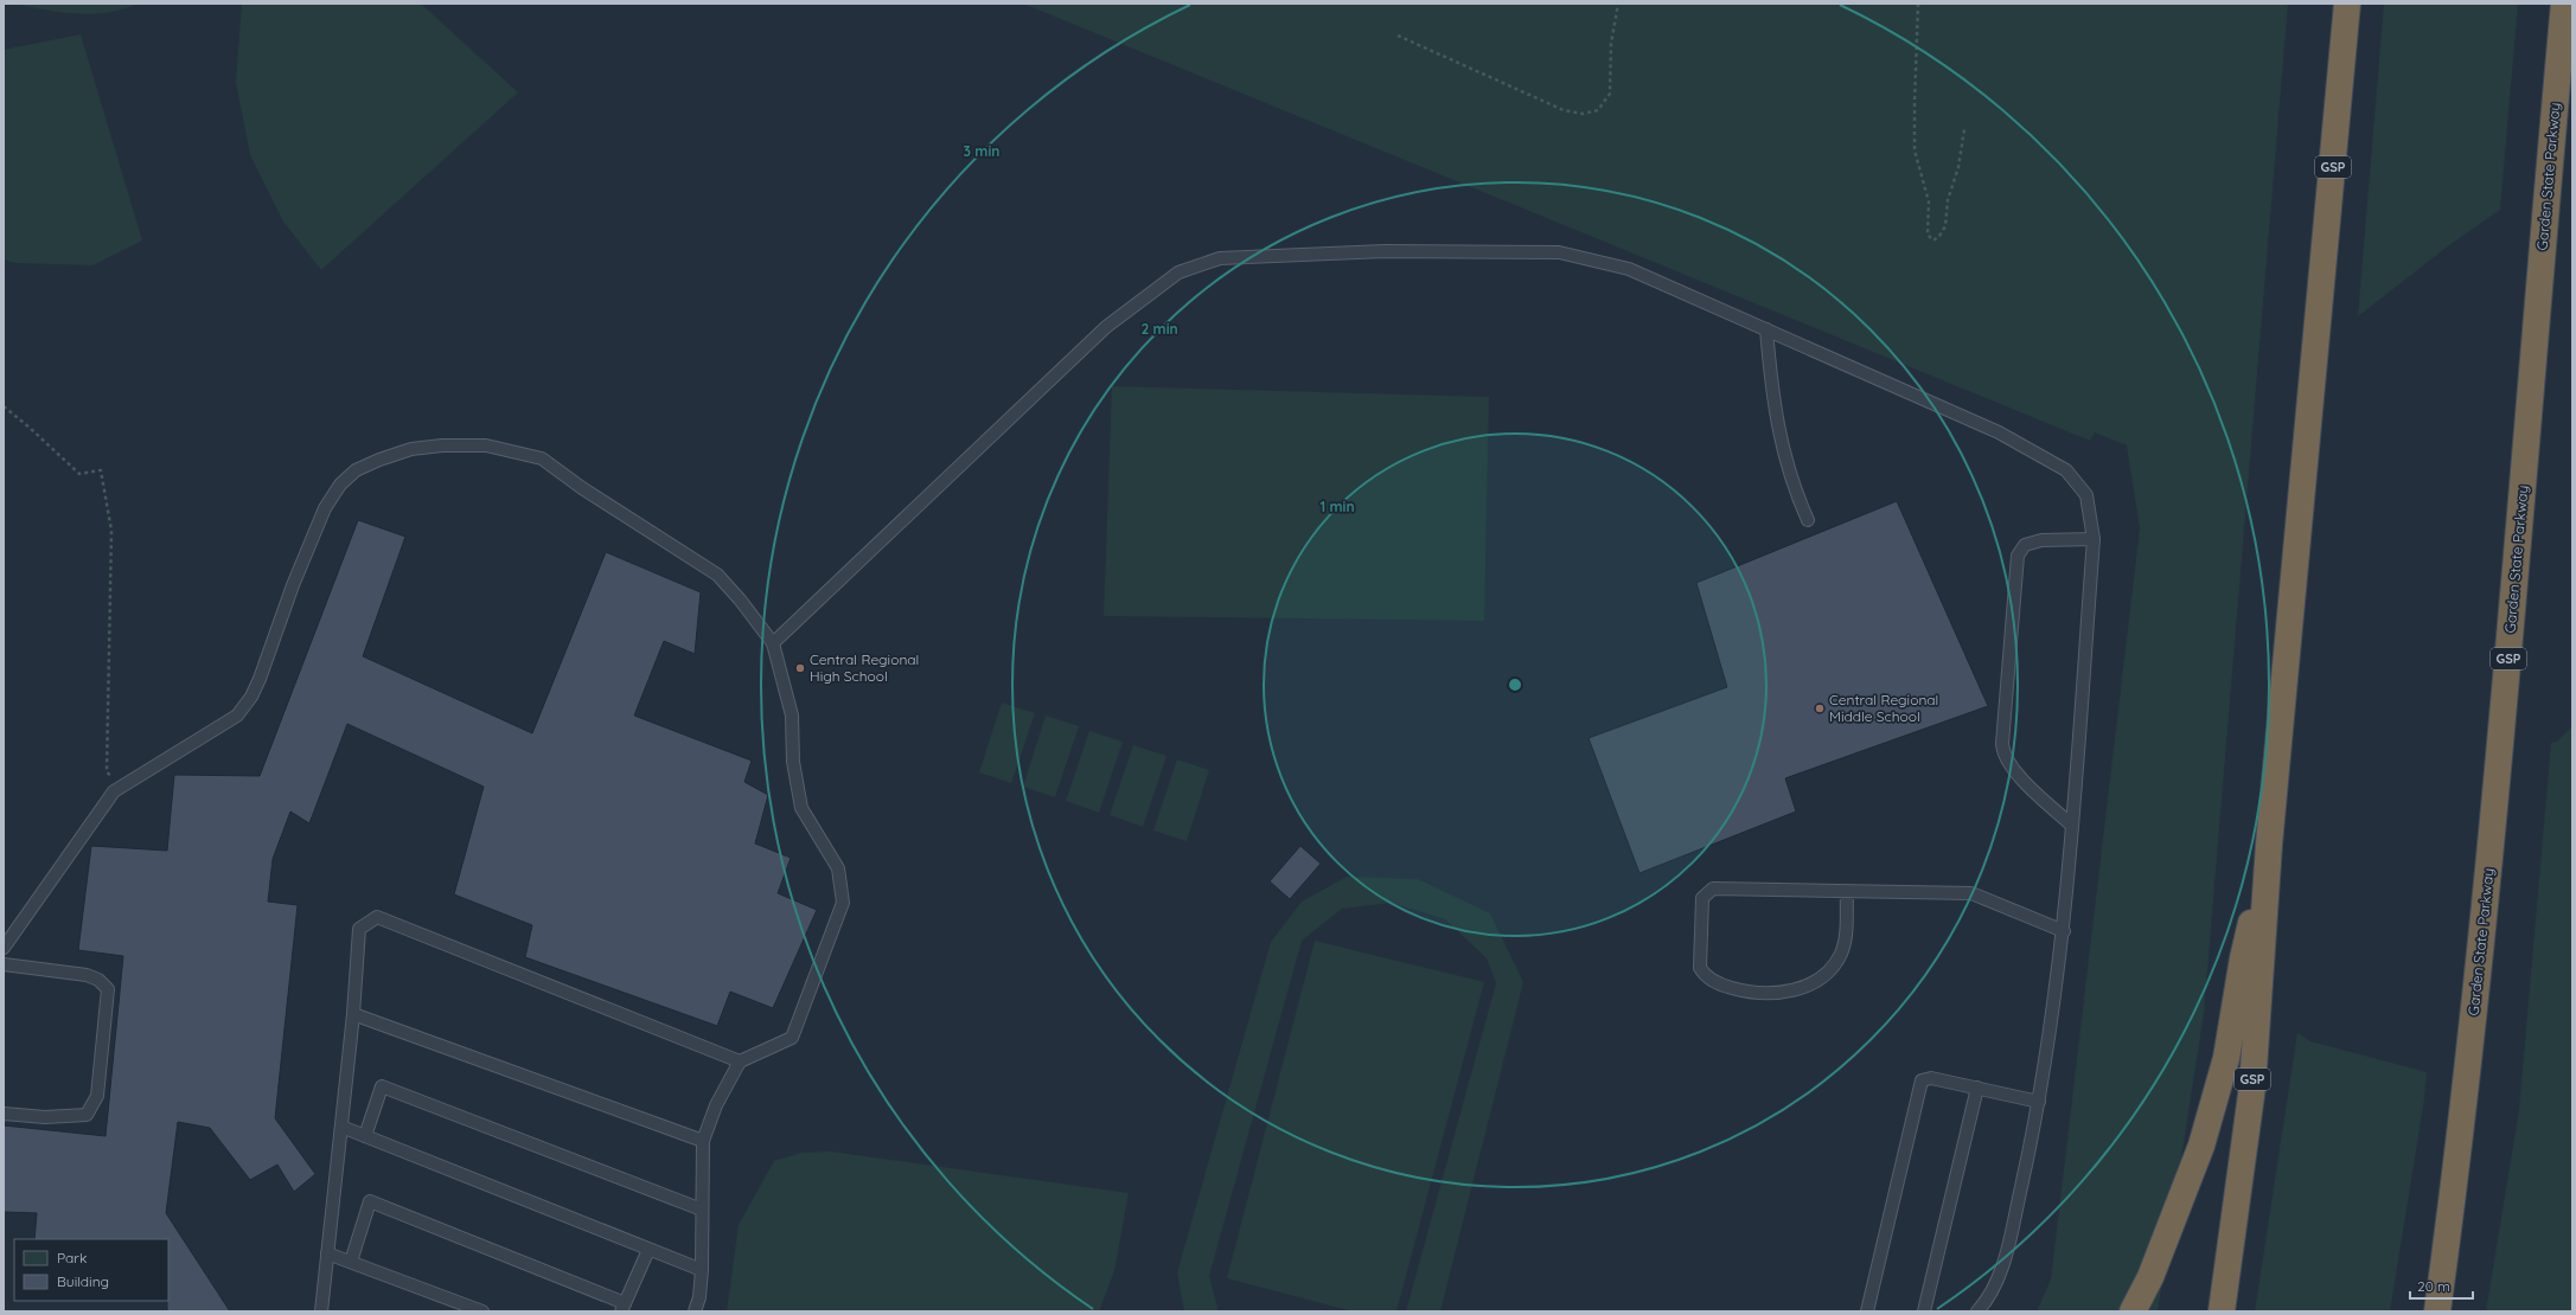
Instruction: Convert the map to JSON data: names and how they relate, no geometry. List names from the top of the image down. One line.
{"streets":{"highway":["GSP","Garden State Parkway"]},"places":["Central Regional High School","Central Regional Middle School"],"legend":["Park","Building"],"scale_bar":"20 m","rings":["3 min","2 min","1 min"]}
